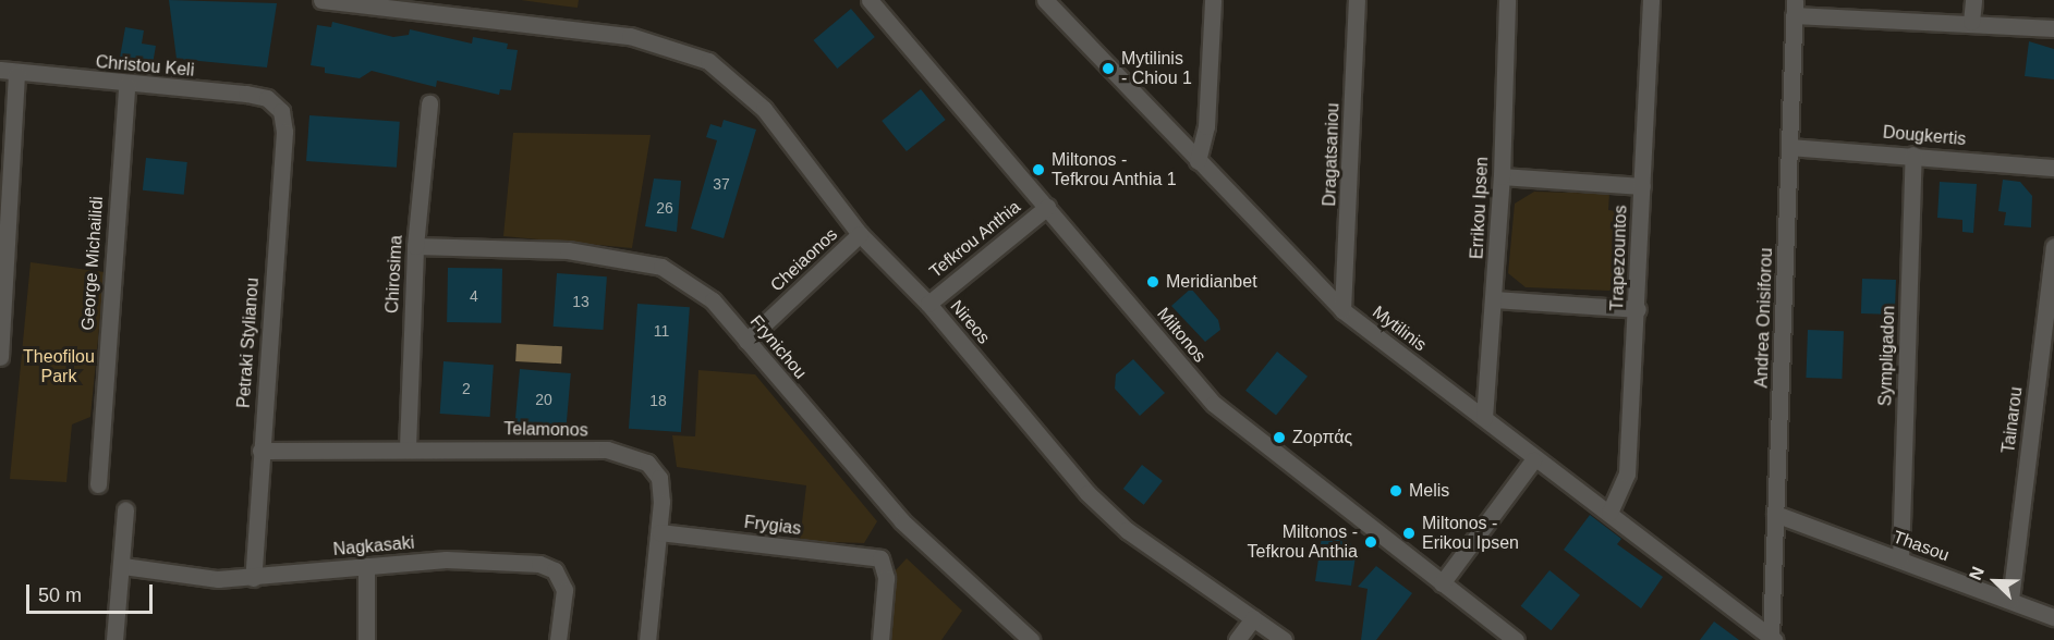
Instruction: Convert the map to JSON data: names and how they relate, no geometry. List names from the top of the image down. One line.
{"streets":{"street":["Christou Keli","Dougkertis","Dragatsaniou","Errikou Ipsen","Tefkrou Anthia","Trapezountos","Cheiaonos","George Michailidi","Chirosima","Andrea Onisiforou","Nireos","Mytilinis","Miltonos","Petraki Stylianou","Frynichou","Sympligadon","Tainarou","Telamonos","Frygias","Nagkasaki","Thasou"]},"crossings":[["Christou Keli","George Michailidi"],["Christou Keli","Petraki Stylianou"],["Dougkertis","Andrea Onisiforou"],["Dougkertis","Sympligadon"],["Dragatsaniou","Mytilinis"],["Errikou Ipsen","Mytilinis"],["Tefkrou Anthia","Nireos"],["Tefkrou Anthia","Miltonos"],["Trapezountos","Mytilinis"],["Cheiaonos","Nireos"],["Cheiaonos","Frynichou"],["Chirosima","Frynichou"],["Chirosima","Telamonos"],["Andrea Onisiforou","Mytilinis"],["Andrea Onisiforou","Thasou"],["Petraki Stylianou","Telamonos"],["Petraki Stylianou","Nagkasaki"],["Sympligadon","Thasou"],["Tainarou","Thasou"],["Telamonos","Frygias"]],"parks":["Theofilou Park"],"places":["Mytilinis - Chiou 1","Miltonos - Tefkrou Anthia 1","Meridianbet","Ζορπάς","Melis","Miltonos - Erikou Ipsen","Miltonos - Tefkrou Anthia"],"house_numbers":["37","26","4","13","11","2","20","18"],"scale_bar":"50 m","north":"top left"}
